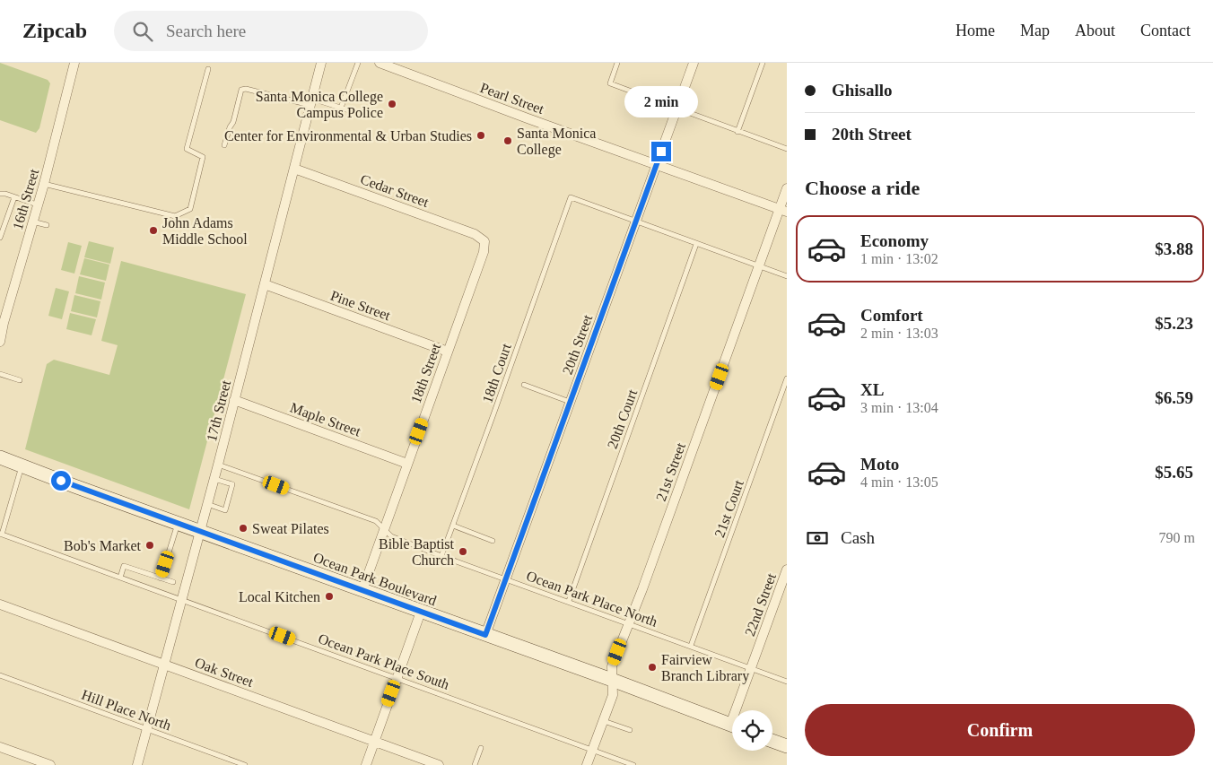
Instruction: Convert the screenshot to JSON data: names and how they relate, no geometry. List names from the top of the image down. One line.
{"streets":{"street":["Pearl Street","Cedar Street","16th Street","Pine Street","20th Street","18th Street","17th Street","Maple Street","21st Street","Ocean Park Boulevard","22nd Street","Oak Street"],"lane":["18th Court","20th Court","21st Court","Ocean Park Place North","Ocean Park Place South","Hill Place North"]},"crossings":[["Pearl Street","20th Street"],["Pearl Street","21st Street"],["Cedar Street","18th Street"],["Cedar Street","17th Street"],["Pine Street","18th Street"],["Pine Street","17th Street"],["20th Street","18th Court"],["20th Street","Ocean Park Boulevard"],["20th Street","Ocean Park Place North"],["18th Street","Maple Street"],["18th Street","Ocean Park Boulevard"],["18th Street","Ocean Park Place North"],["18th Court","Ocean Park Place North"],["17th Street","Maple Street"],["17th Street","Ocean Park Boulevard"],["17th Street","Ocean Park Place North"],["17th Street","Ocean Park Place South"],["17th Street","Oak Street"],["17th Street","Hill Place North"],["20th Court","Ocean Park Place North"],["21st Street","Ocean Park Boulevard"],["21st Street","Ocean Park Place North"],["21st Street","Ocean Park Place South"],["21st Court","Ocean Park Place North"],["Ocean Park Place North","22nd Street"]],"places":["Santa Monica College Campus Police","Center for Environmental & Urban Studies","Santa Monica College","John Adams Middle School","Sweat Pilates","Bob's Market","Bible Baptist Church","Local Kitchen","Fairview Branch Library"],"page":{"header":"Zipcab","search":"Search here","nav":["Home","Map","About","Contact"],"banner":["Ghisallo","20th Street"],"bubble":"2 min","heading":"Choose a ride","list":[{"name":"Economy","note":"1 min · 13:02","value":"$3.88"},{"name":"Comfort","note":"2 min · 13:03","value":"$5.23"},{"name":"XL","note":"3 min · 13:04","value":"$6.59"},{"name":"Moto","note":"4 min · 13:05","value":"$5.65"}],"pay":["Cash","790 m"],"buttons":"Confirm"}}
